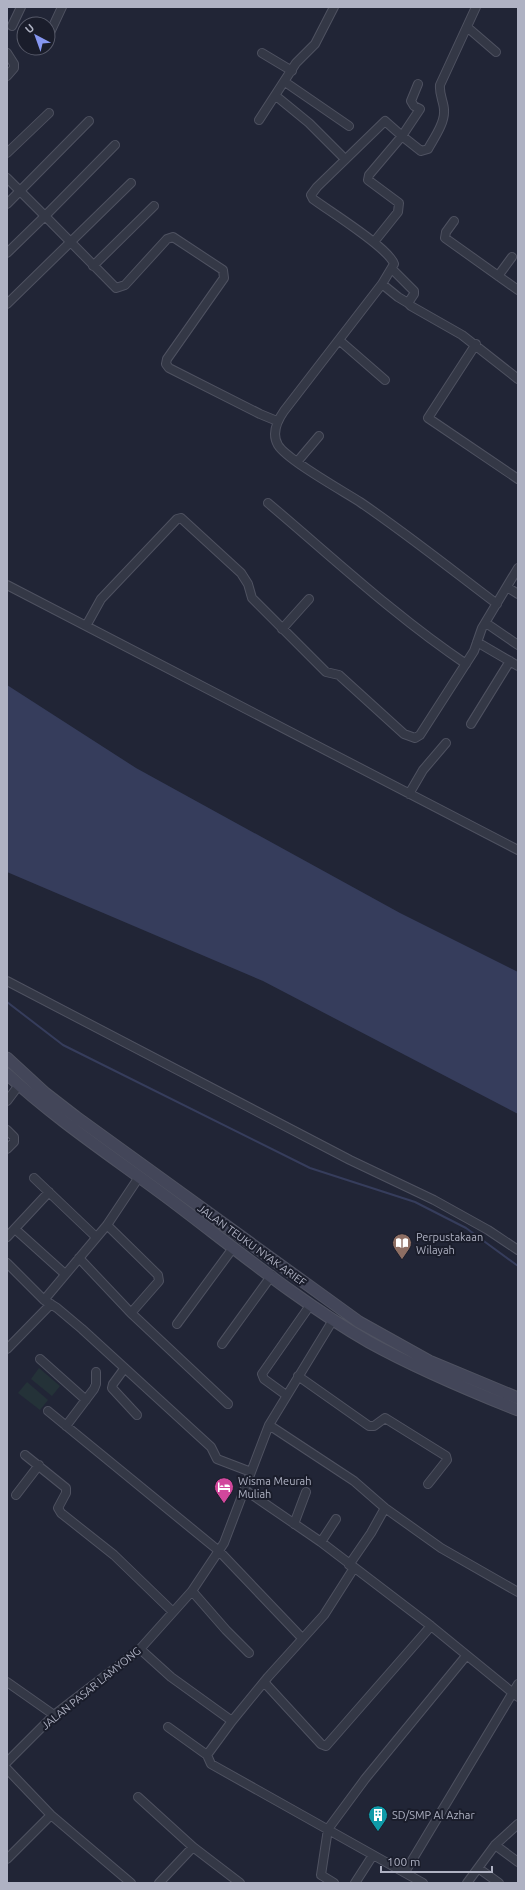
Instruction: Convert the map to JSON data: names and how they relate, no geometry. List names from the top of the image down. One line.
{"streets":{"main road":["JALAN TEUKU NYAK ARIEF"],"street":["JALAN PASAR LAMYONG"]},"crossings":[["JALAN TEUKU NYAK ARIEF","JALAN PASAR LAMYONG"]],"places":{"library":["Perpustakaan Wilayah"],"hotel":["Wisma Meurah Muliah"],"building":["SD/SMP Al Azhar"]},"scale_bar":"100 m","north":"top left"}
